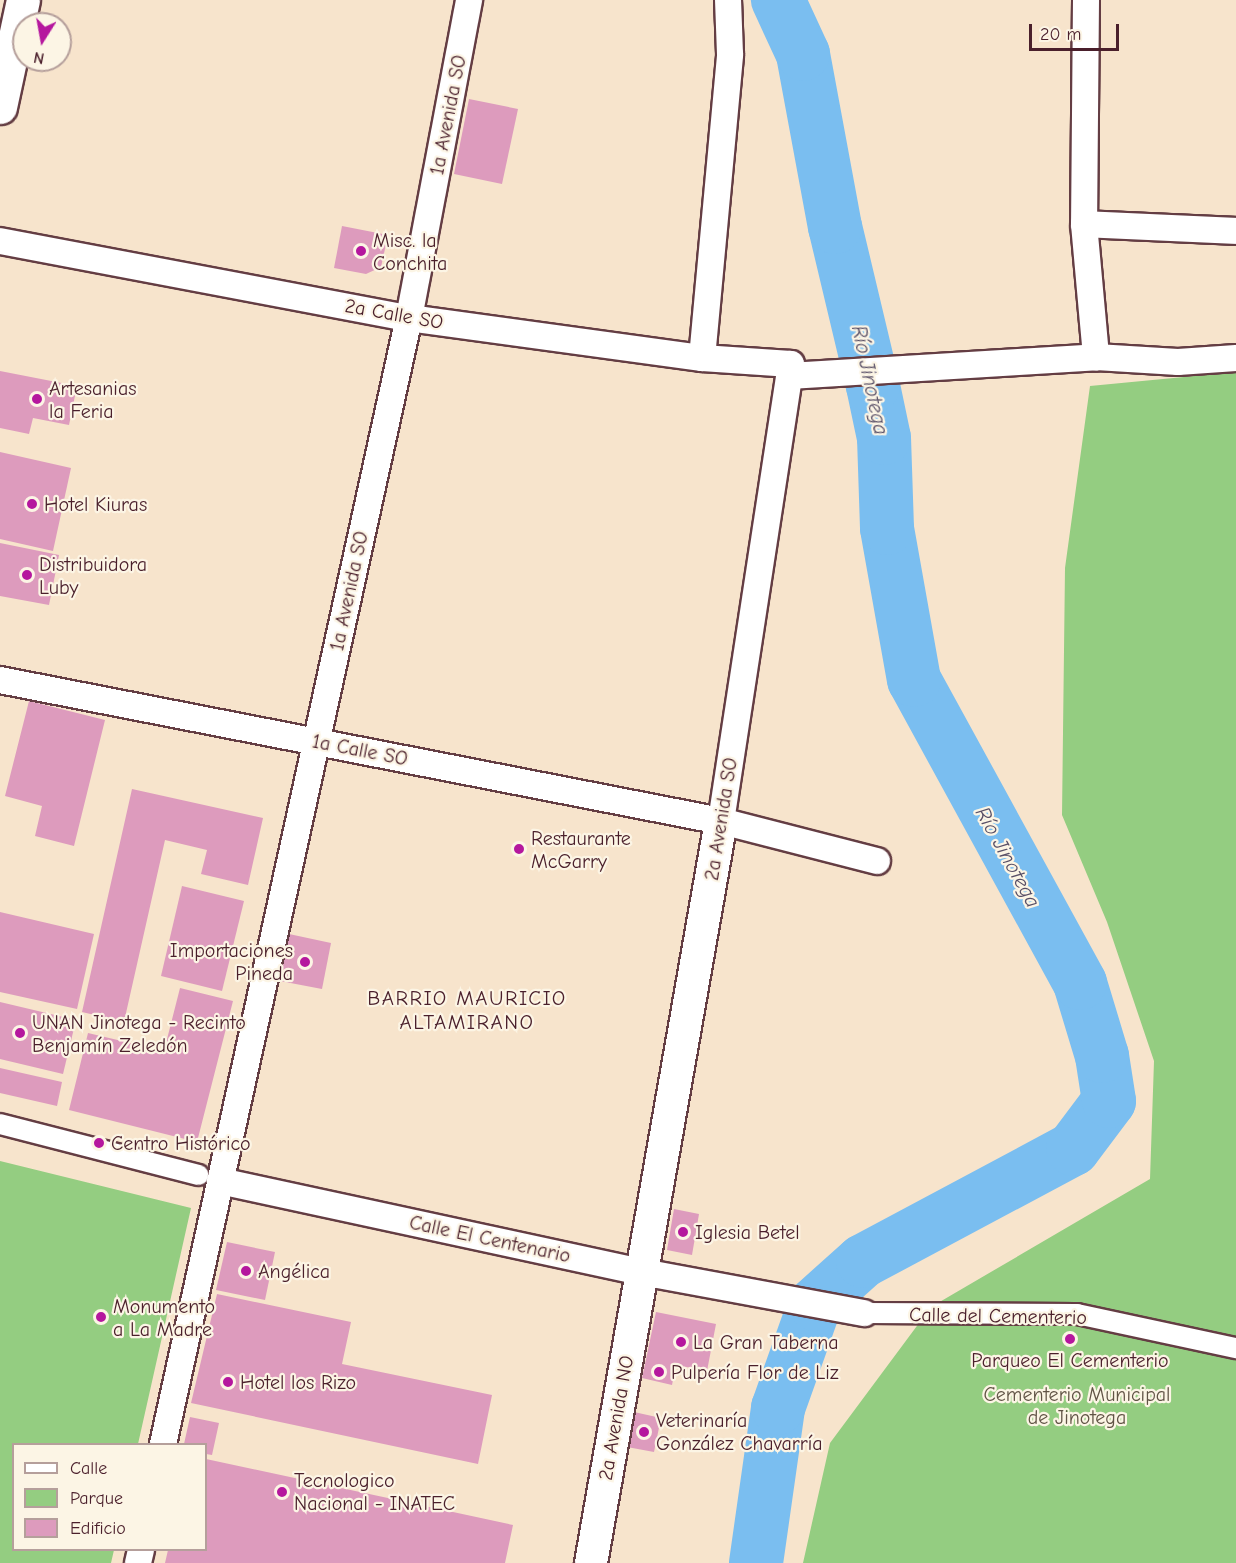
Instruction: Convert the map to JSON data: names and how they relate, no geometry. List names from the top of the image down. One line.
{"streets":{"street":["1a Avenida SO","2a Calle SO","1a Calle SO","2a Avenida SO","Calle El Centenario","Calle del Cementerio","2a Avenida NO"]},"crossings":[["1a Avenida SO","2a Calle SO"],["1a Avenida SO","1a Calle SO"],["1a Avenida SO","Calle El Centenario"],["2a Calle SO","2a Avenida SO"],["1a Calle SO","2a Avenida SO"],["2a Avenida SO","Calle El Centenario"],["2a Avenida SO","2a Avenida NO"],["Calle El Centenario","Calle del Cementerio"],["Calle El Centenario","2a Avenida NO"]],"districts":["BARRIO MAURICIO ALTAMIRANO"],"water":["Río Jinotega"],"parks":["Cementerio Municipal de Jinotega"],"places":["Misc. la Conchita","Artesanias la Feria","Hotel Kiuras","Distribuidora Luby","Restaurante McGarry","Importaciones Pineda","UNAN Jinotega - Recinto Benjamín Zeledón","Centro Histórico","Iglesia Betel","Angélica","Monumento a La Madre","Parqueo El Cementerio","La Gran Taberna","Pulpería Flor de Liz","Hotel los Rizo","Veterinaría González Chavarría","Tecnologico Nacional - INATEC"],"legend":["Calle","Parque","Edificio"],"scale_bar":"20 m","north":"bottom"}
